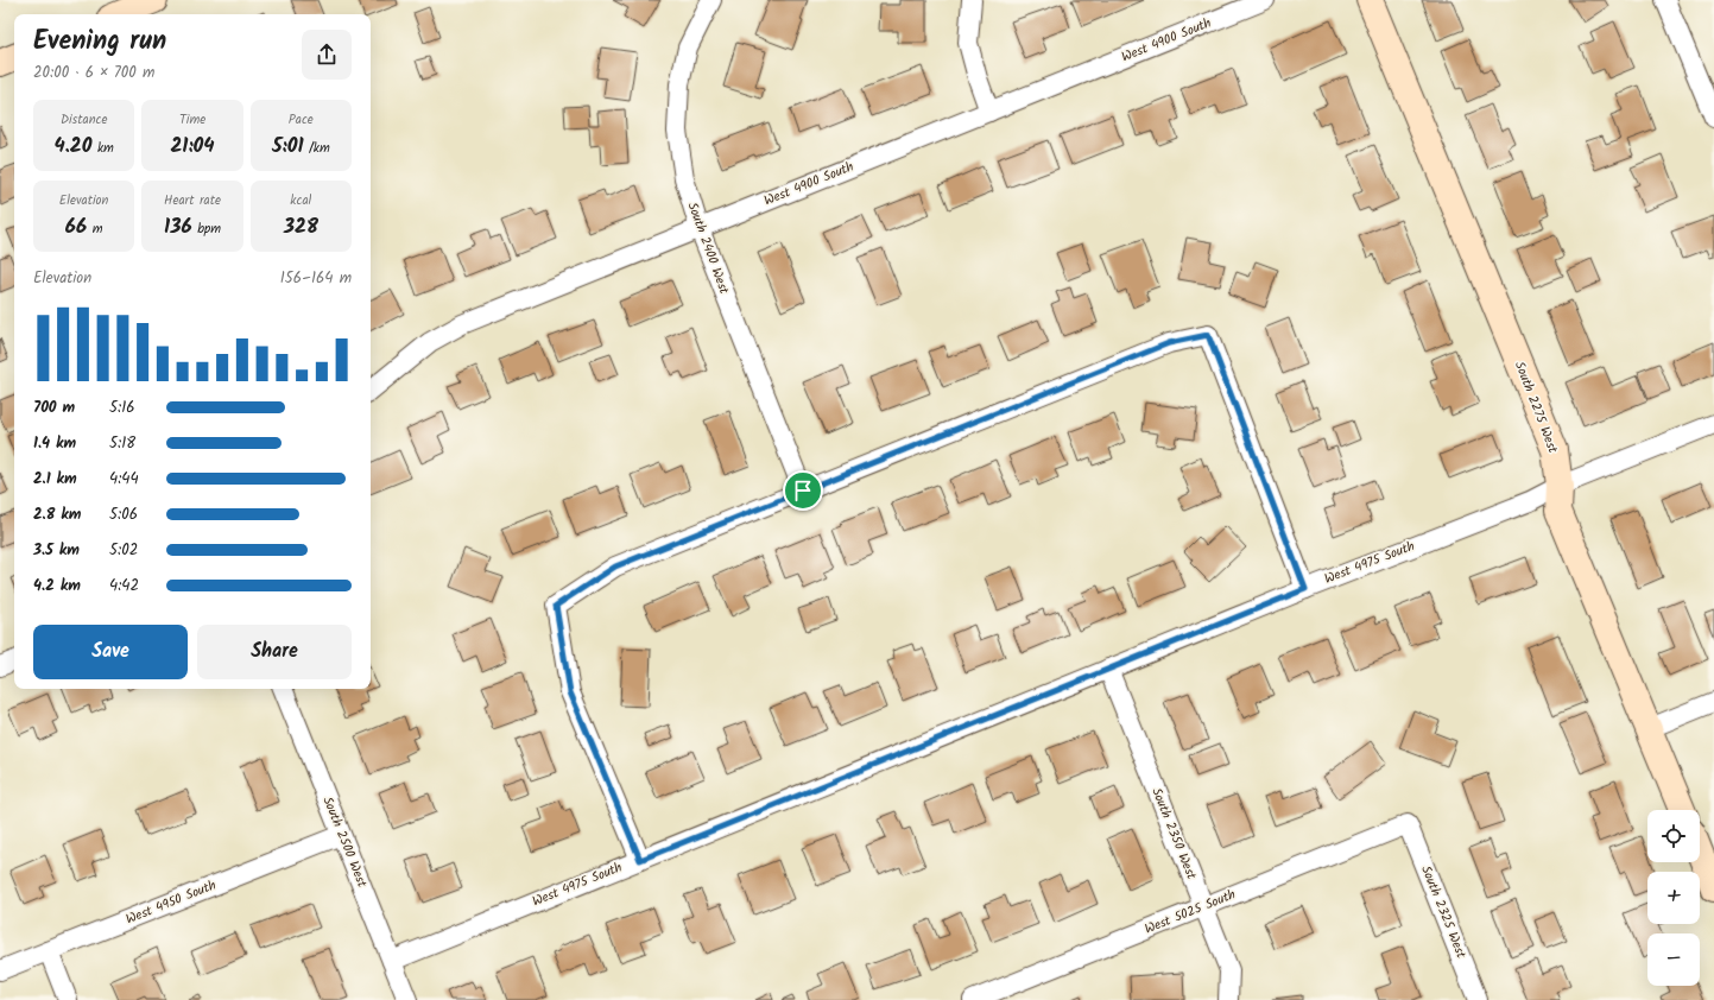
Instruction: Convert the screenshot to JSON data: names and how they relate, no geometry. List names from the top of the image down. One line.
{"streets":{"street":["West 4900 South","South 2400 West","South 2275 West","West 4975 South","South 2350 West","South 2500 West","West 4950 South","West 5025 South","South 2325 West"]},"crossings":[["West 4900 South","South 2400 West"],["South 2275 West","West 4975 South"],["West 4975 South","South 2350 West"],["West 4975 South","South 2500 West"],["South 2350 West","West 5025 South"],["South 2500 West","West 4950 South"],["West 5025 South","South 2325 West"]],"page":{"heading":["Evening run","20:00 · 6 × 700 m"],"stats":[["Distance","4.20 km"],["Time","21:04"],["Pace","5:01 /km"],["Elevation","66 m"],["Heart rate","136 bpm"],["kcal","328"]],"chart":["Elevation","156–164 m"],"list":[{"name":"700 m","note":"5:16"},{"name":"1.4 km","note":"5:18"},{"name":"2.1 km","note":"4:44"},{"name":"2.8 km","note":"5:06"},{"name":"3.5 km","note":"5:02"},{"name":"4.2 km","note":"4:42"}],"buttons":["Save","Share"],"map_buttons":["+","−"]}}
